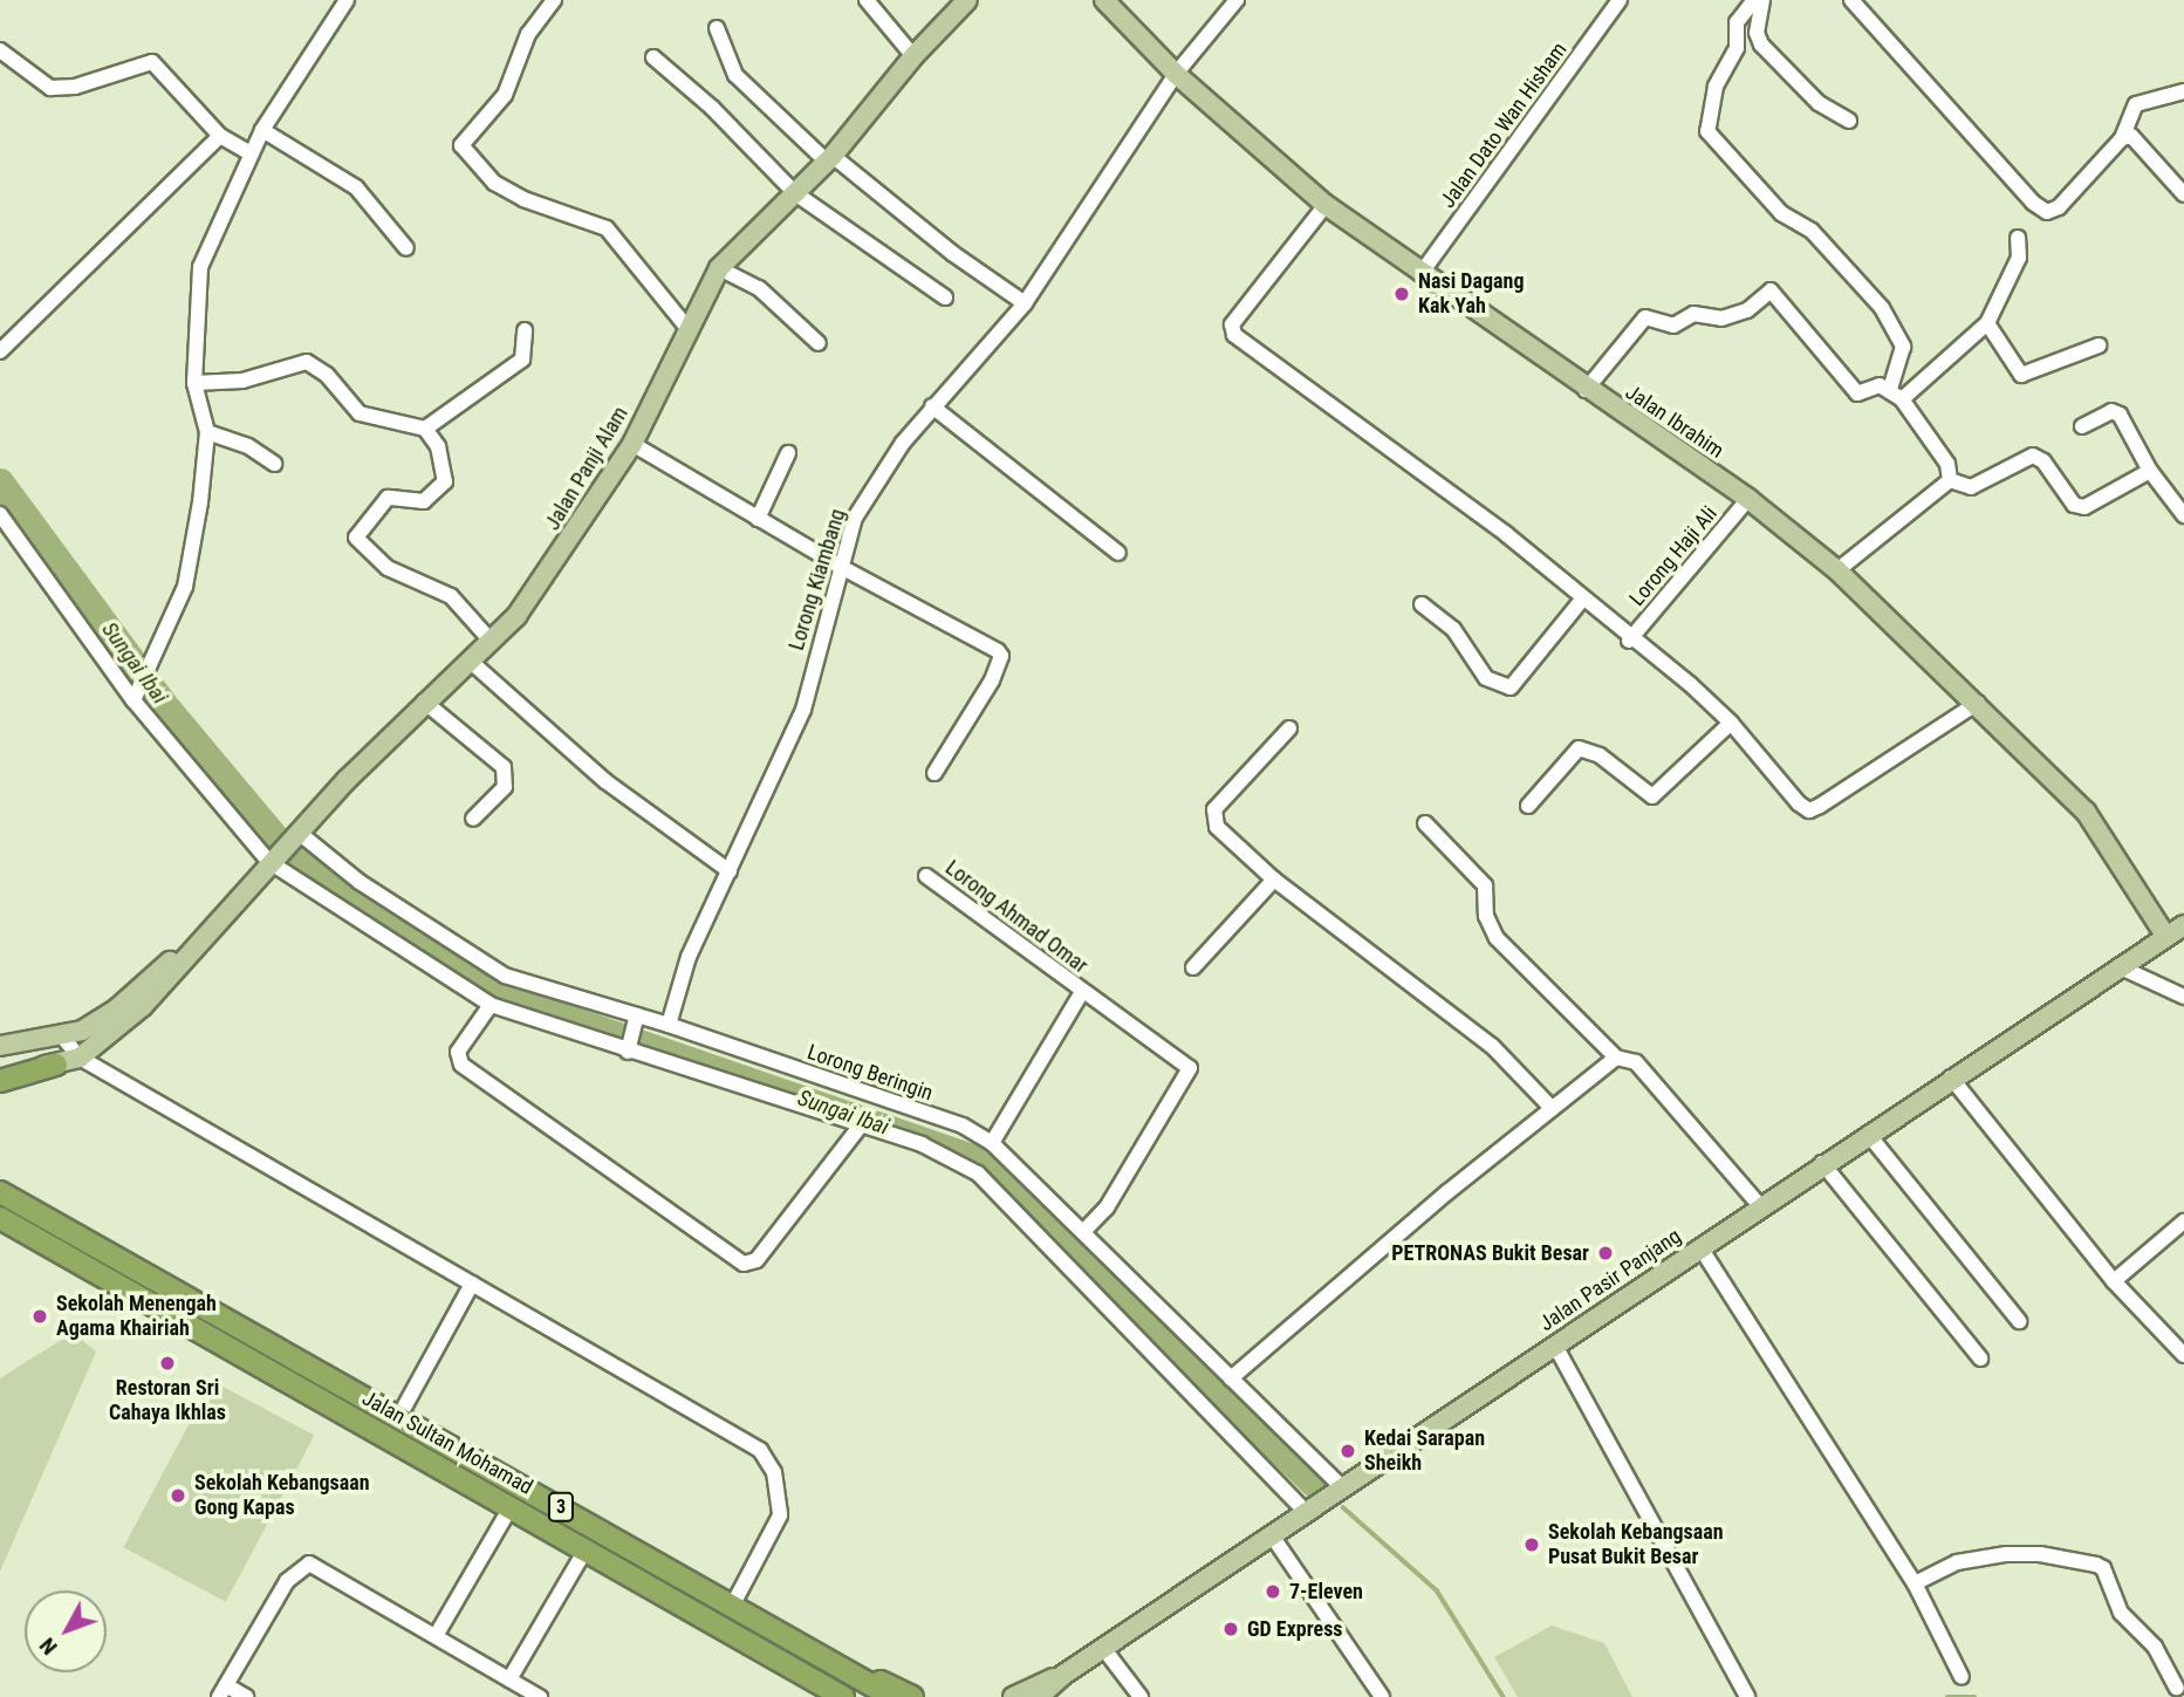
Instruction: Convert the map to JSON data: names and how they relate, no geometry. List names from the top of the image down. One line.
{"streets":{"highway":["Jalan Sultan Mohamad","3"],"main road":["Jalan Ibrahim","Jalan Panji Alam","Jalan Pasir Panjang"],"street":["Jalan Dato Wan Hisham","Lorong Haji Ali","Lorong Kiambang","Lorong Ahmad Omar","Lorong Beringin"]},"crossings":[["Jalan Dato Wan Hisham","Jalan Ibrahim"],["Jalan Ibrahim","Lorong Haji Ali"],["Jalan Ibrahim","Lorong Kiambang"],["Jalan Ibrahim","Jalan Pasir Panjang"],["Jalan Panji Alam","Lorong Beringin"],["Lorong Kiambang","Lorong Beringin"],["Lorong Ahmad Omar","Lorong Beringin"],["Lorong Beringin","Jalan Pasir Panjang"]],"water":["Sungai Ibai"],"places":["Nasi Dagang Kak Yah","PETRONAS Bukit Besar","Sekolah Menengah Agama Khairiah","Restoran Sri Cahaya Ikhlas","Kedai Sarapan Sheikh","Sekolah Kebangsaan Gong Kapas","Sekolah Kebangsaan Pusat Bukit Besar","7-Eleven","GD Express"],"north":"bottom left"}
